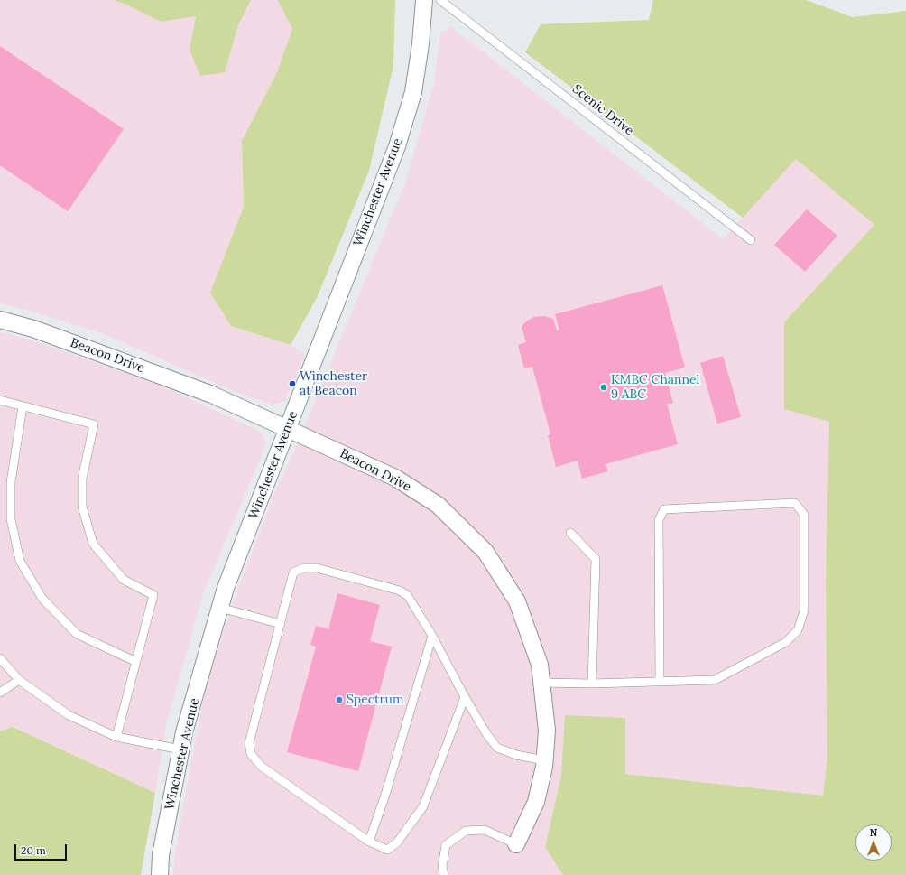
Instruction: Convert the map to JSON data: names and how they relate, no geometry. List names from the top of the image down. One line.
{"streets":{"street":["Winchester Avenue","Beacon Drive"],"lane":["Scenic Drive"]},"crossings":[["Winchester Avenue","Beacon Drive"]],"places":["Winchester at Beacon","KMBC Channel 9 ABC","Spectrum"],"scale_bar":"20 m","north":"top"}
